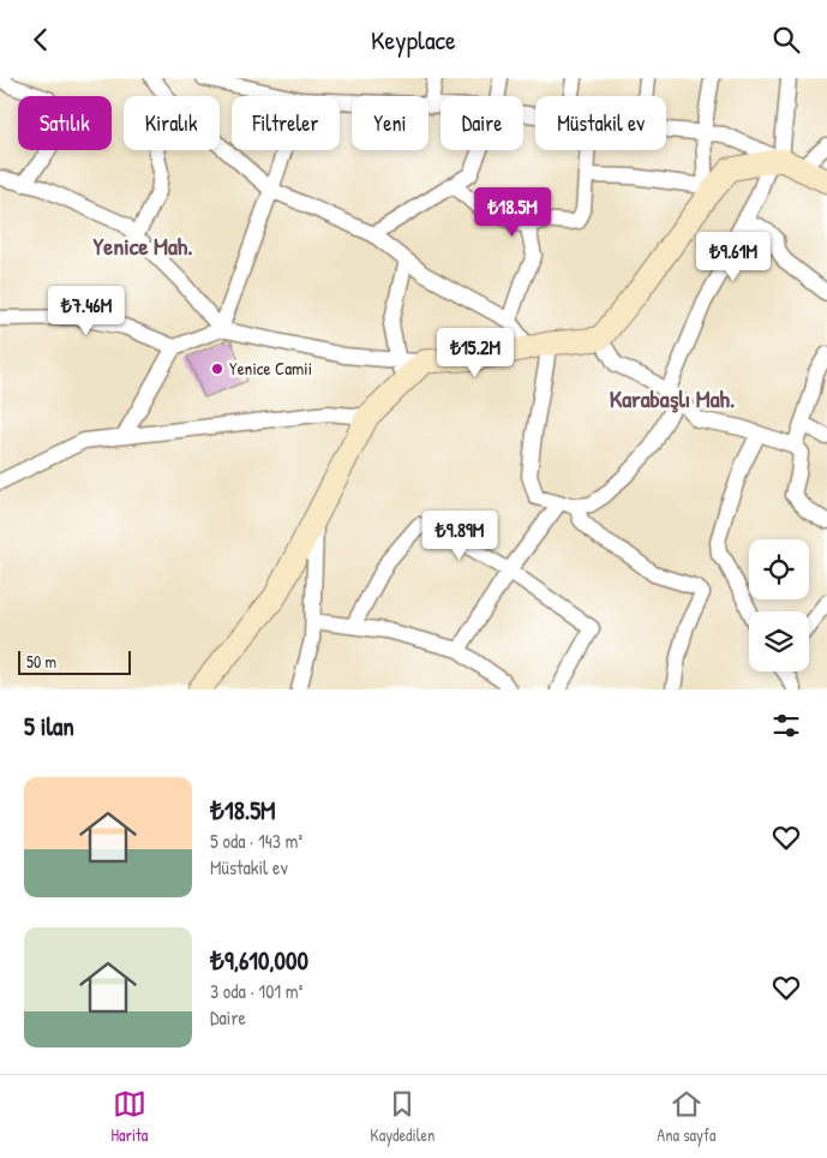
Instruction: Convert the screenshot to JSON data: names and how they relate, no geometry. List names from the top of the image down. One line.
{"districts":["Yenice Mah.","Karabaşlı Mah."],"places":["Yenice Camii"],"scale_bar":"50 m","page":{"header":"Keyplace","chip":["Satılık","Kiralık","Filtreler","Yeni","Daire","Müstakil ev"],"price":["₺18.5M","₺9.61M","₺7.46M","₺15.2M","₺9.89M"],"scale":"50 m","heading":"5 ilan","list":[{"name":"₺18.5M","note":"5 oda · 143 m² · Müstakil ev"},{"name":"₺9,610,000","note":"3 oda · 101 m² · Daire"}],"tabs":["Harita","Kaydedilen","Ana sayfa"]}}
